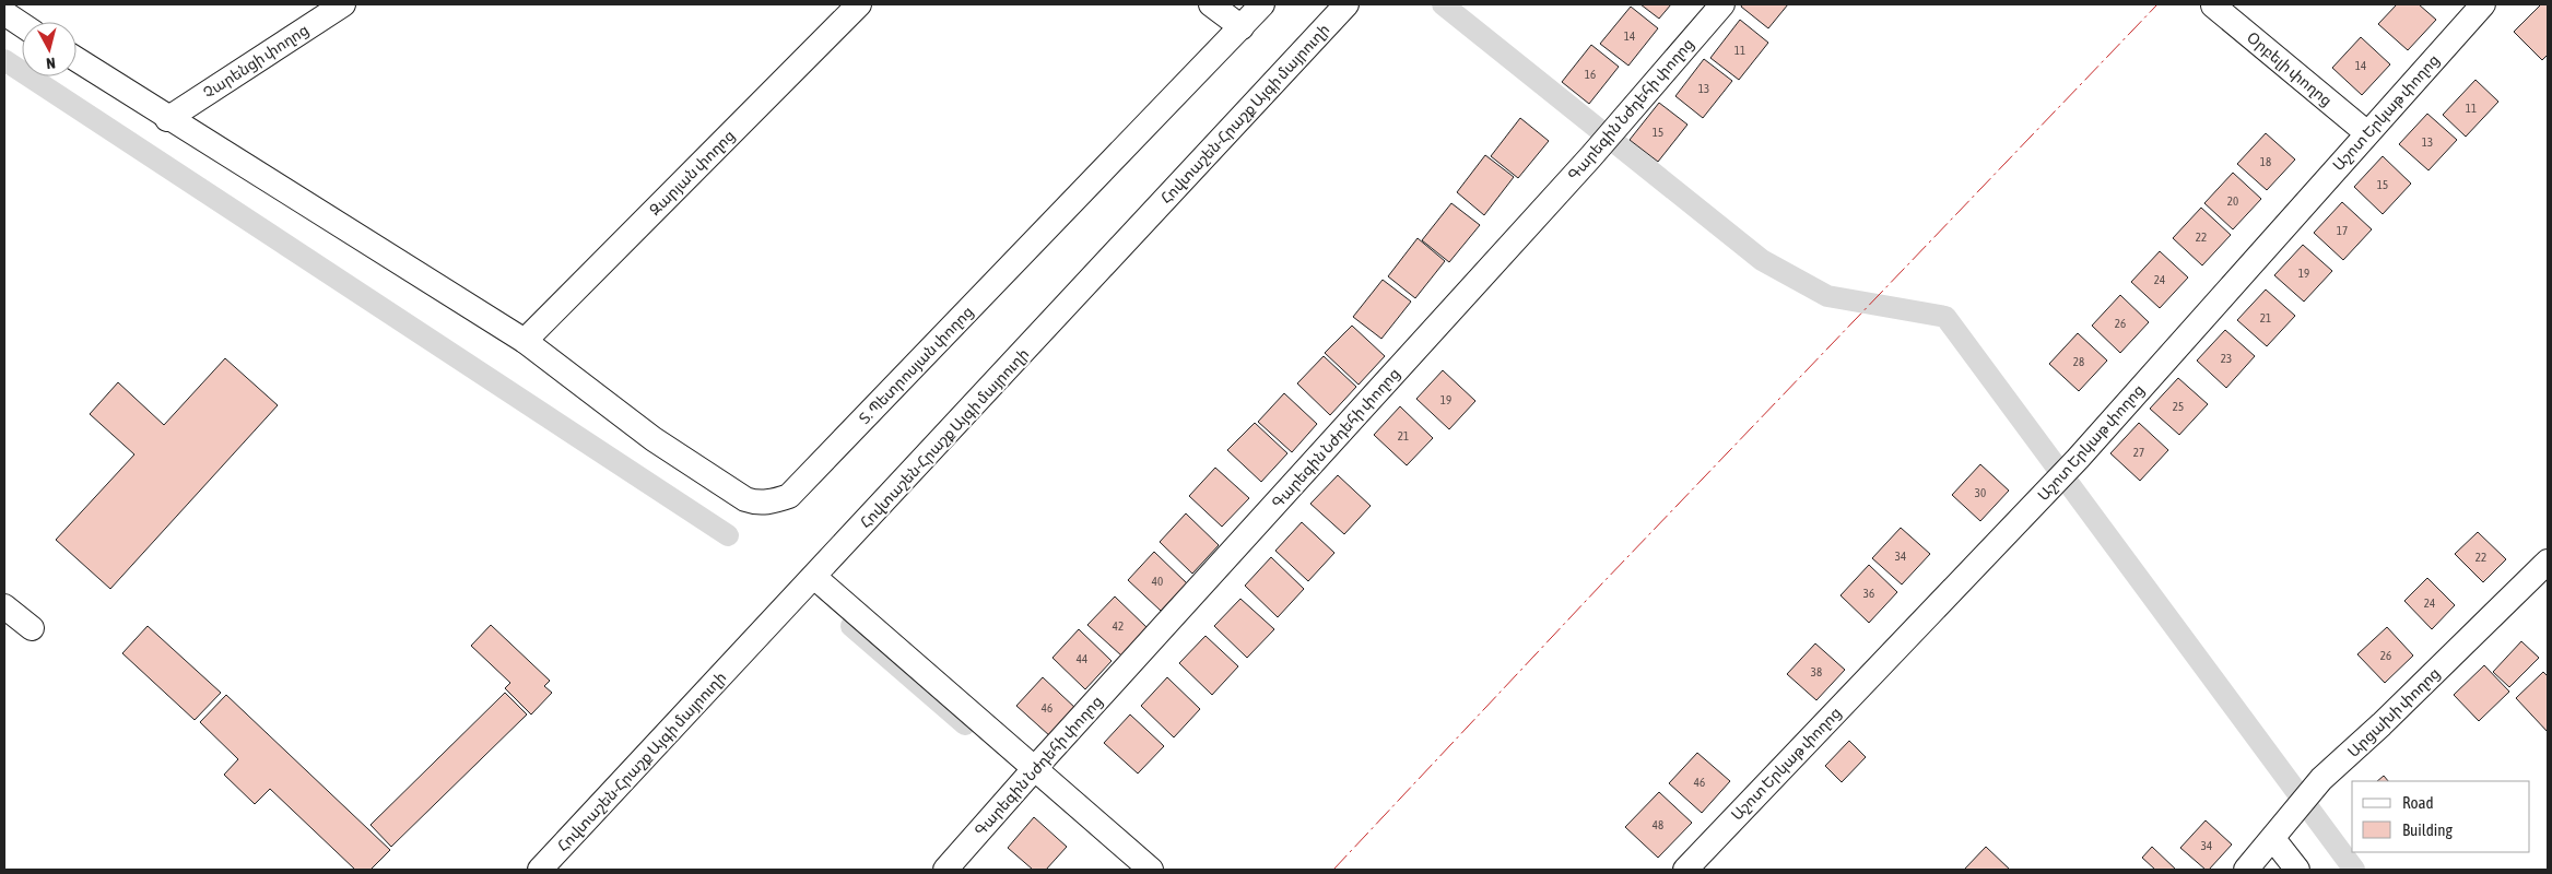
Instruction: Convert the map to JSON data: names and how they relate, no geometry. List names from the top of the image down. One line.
{"streets":{"street":["Չարենցի փողոց","Օրբելի փողոց","Գարեգին Նժդեհի փողոց","Աշոտ Երկաթ փողոց","Հովտաշեն-Հրաշք Այգի մայրուղի","Զարյան փողոց","Տ. Պետրոսյան փողոց","Արցախի փողոց"]},"crossings":[["Չարենցի փողոց","Տ. Պետրոսյան փողոց"],["Օրբելի փողոց","Աշոտ Երկաթ փողոց"],["Զարյան փողոց","Տ. Պետրոսյան փողոց"]],"house_numbers":["14","11","14","16","13","11","15","13","18","15","20","17","22","19","24","21","26","23","28","19","25","21","27","30","34","22","40","36","24","42","26","44","38","46","46","48","34"],"legend":["Road","Building"],"north":"bottom"}
